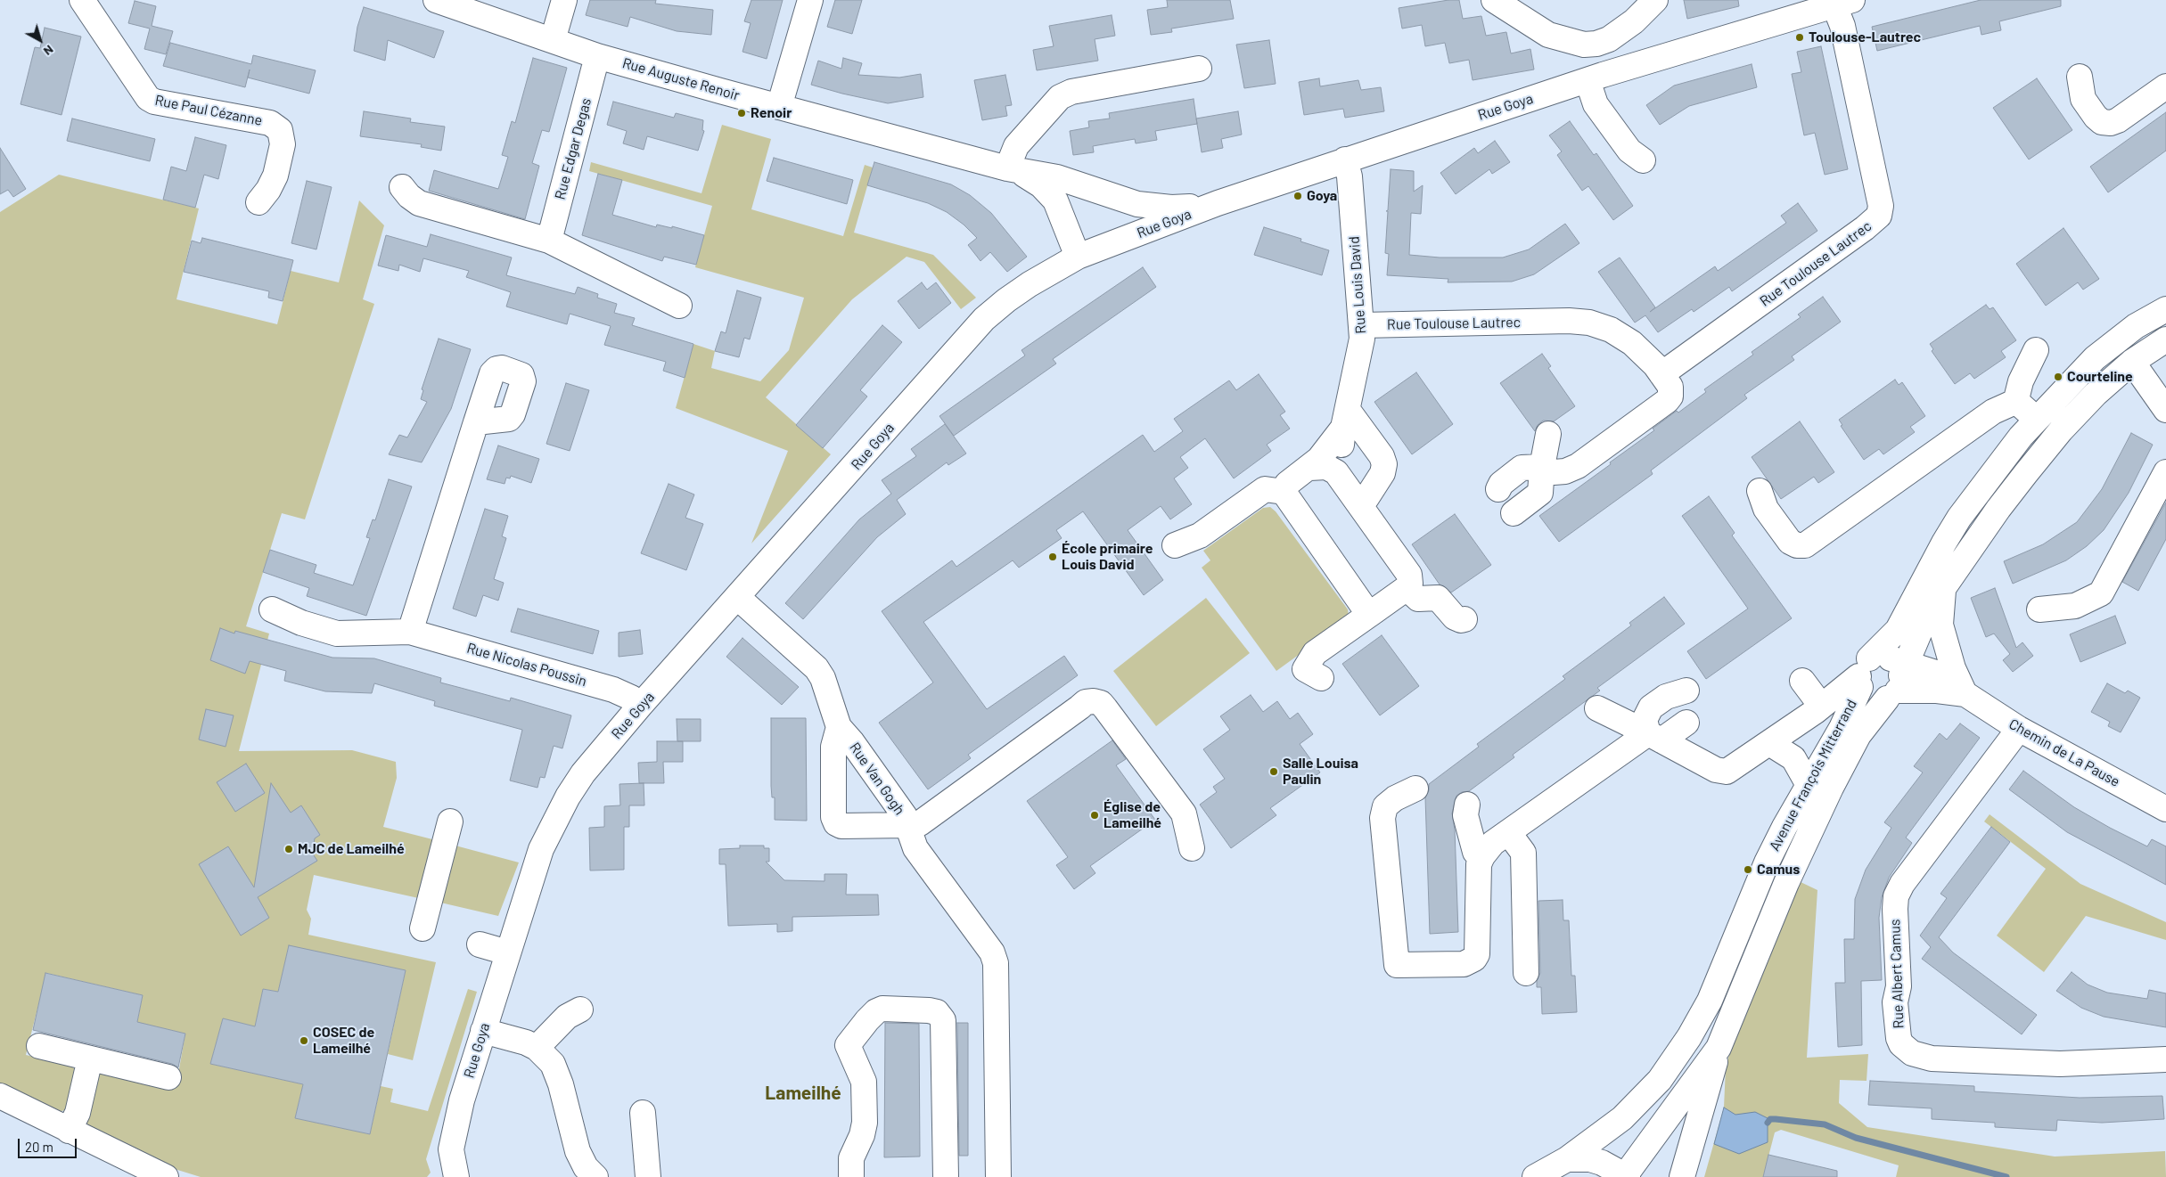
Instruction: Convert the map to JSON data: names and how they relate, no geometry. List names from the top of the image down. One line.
{"streets":{"street":["Rue Auguste Renoir","Rue Goya","Rue Paul Cézanne","Rue Edgar Degas","Rue Toulouse Lautrec","Rue Louis David","Rue Nicolas Poussin","Chemin de La Pause","Avenue François Mitterrand","Rue Van Gogh","Rue Albert Camus"]},"crossings":[["Rue Auguste Renoir","Rue Edgar Degas"],["Rue Goya","Rue Toulouse Lautrec"],["Rue Goya","Rue Louis David"],["Rue Goya","Rue Nicolas Poussin"],["Rue Goya","Rue Van Gogh"],["Rue Toulouse Lautrec","Rue Louis David"],["Chemin de La Pause","Avenue François Mitterrand"],["Chemin de La Pause","Rue Albert Camus"]],"districts":["Lameilhé"],"places":["Toulouse-Lautrec","Renoir","Goya","Courteline","École primaire Louis David","Salle Louisa Paulin","Église de Lameilhé","MJC de Lameilhé","Camus","COSEC de Lameilhé"],"scale_bar":"20 m","north":"bottom right"}
